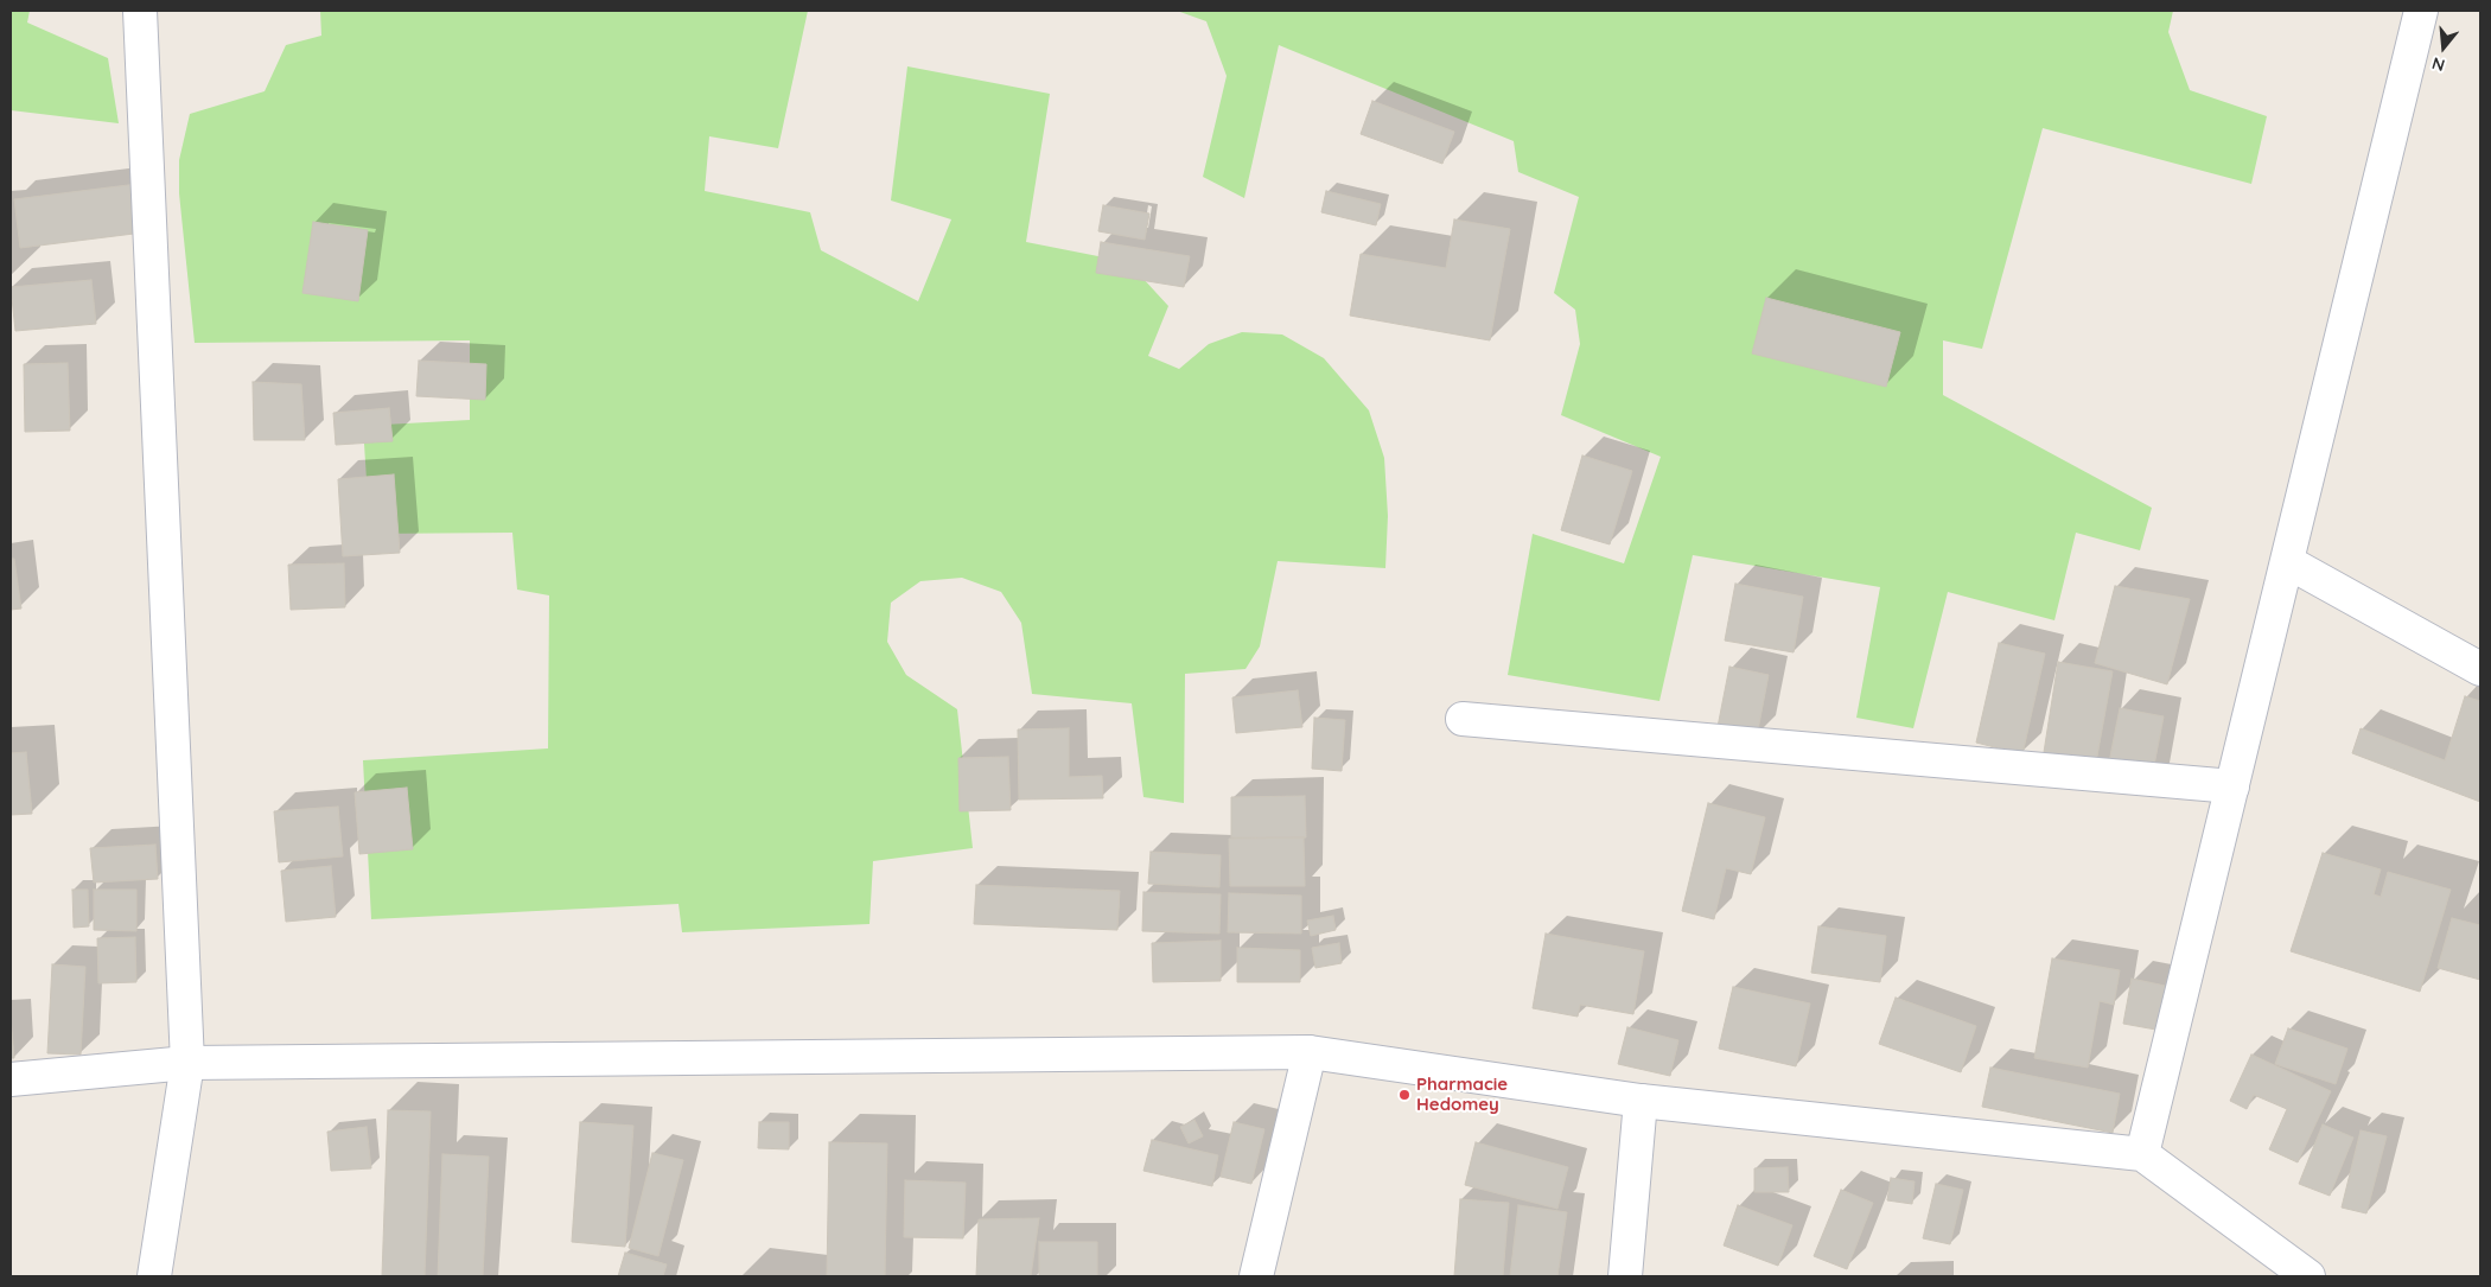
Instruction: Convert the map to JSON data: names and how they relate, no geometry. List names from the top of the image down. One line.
{"places":["Pharmacie Hedomey"],"north":"bottom"}
